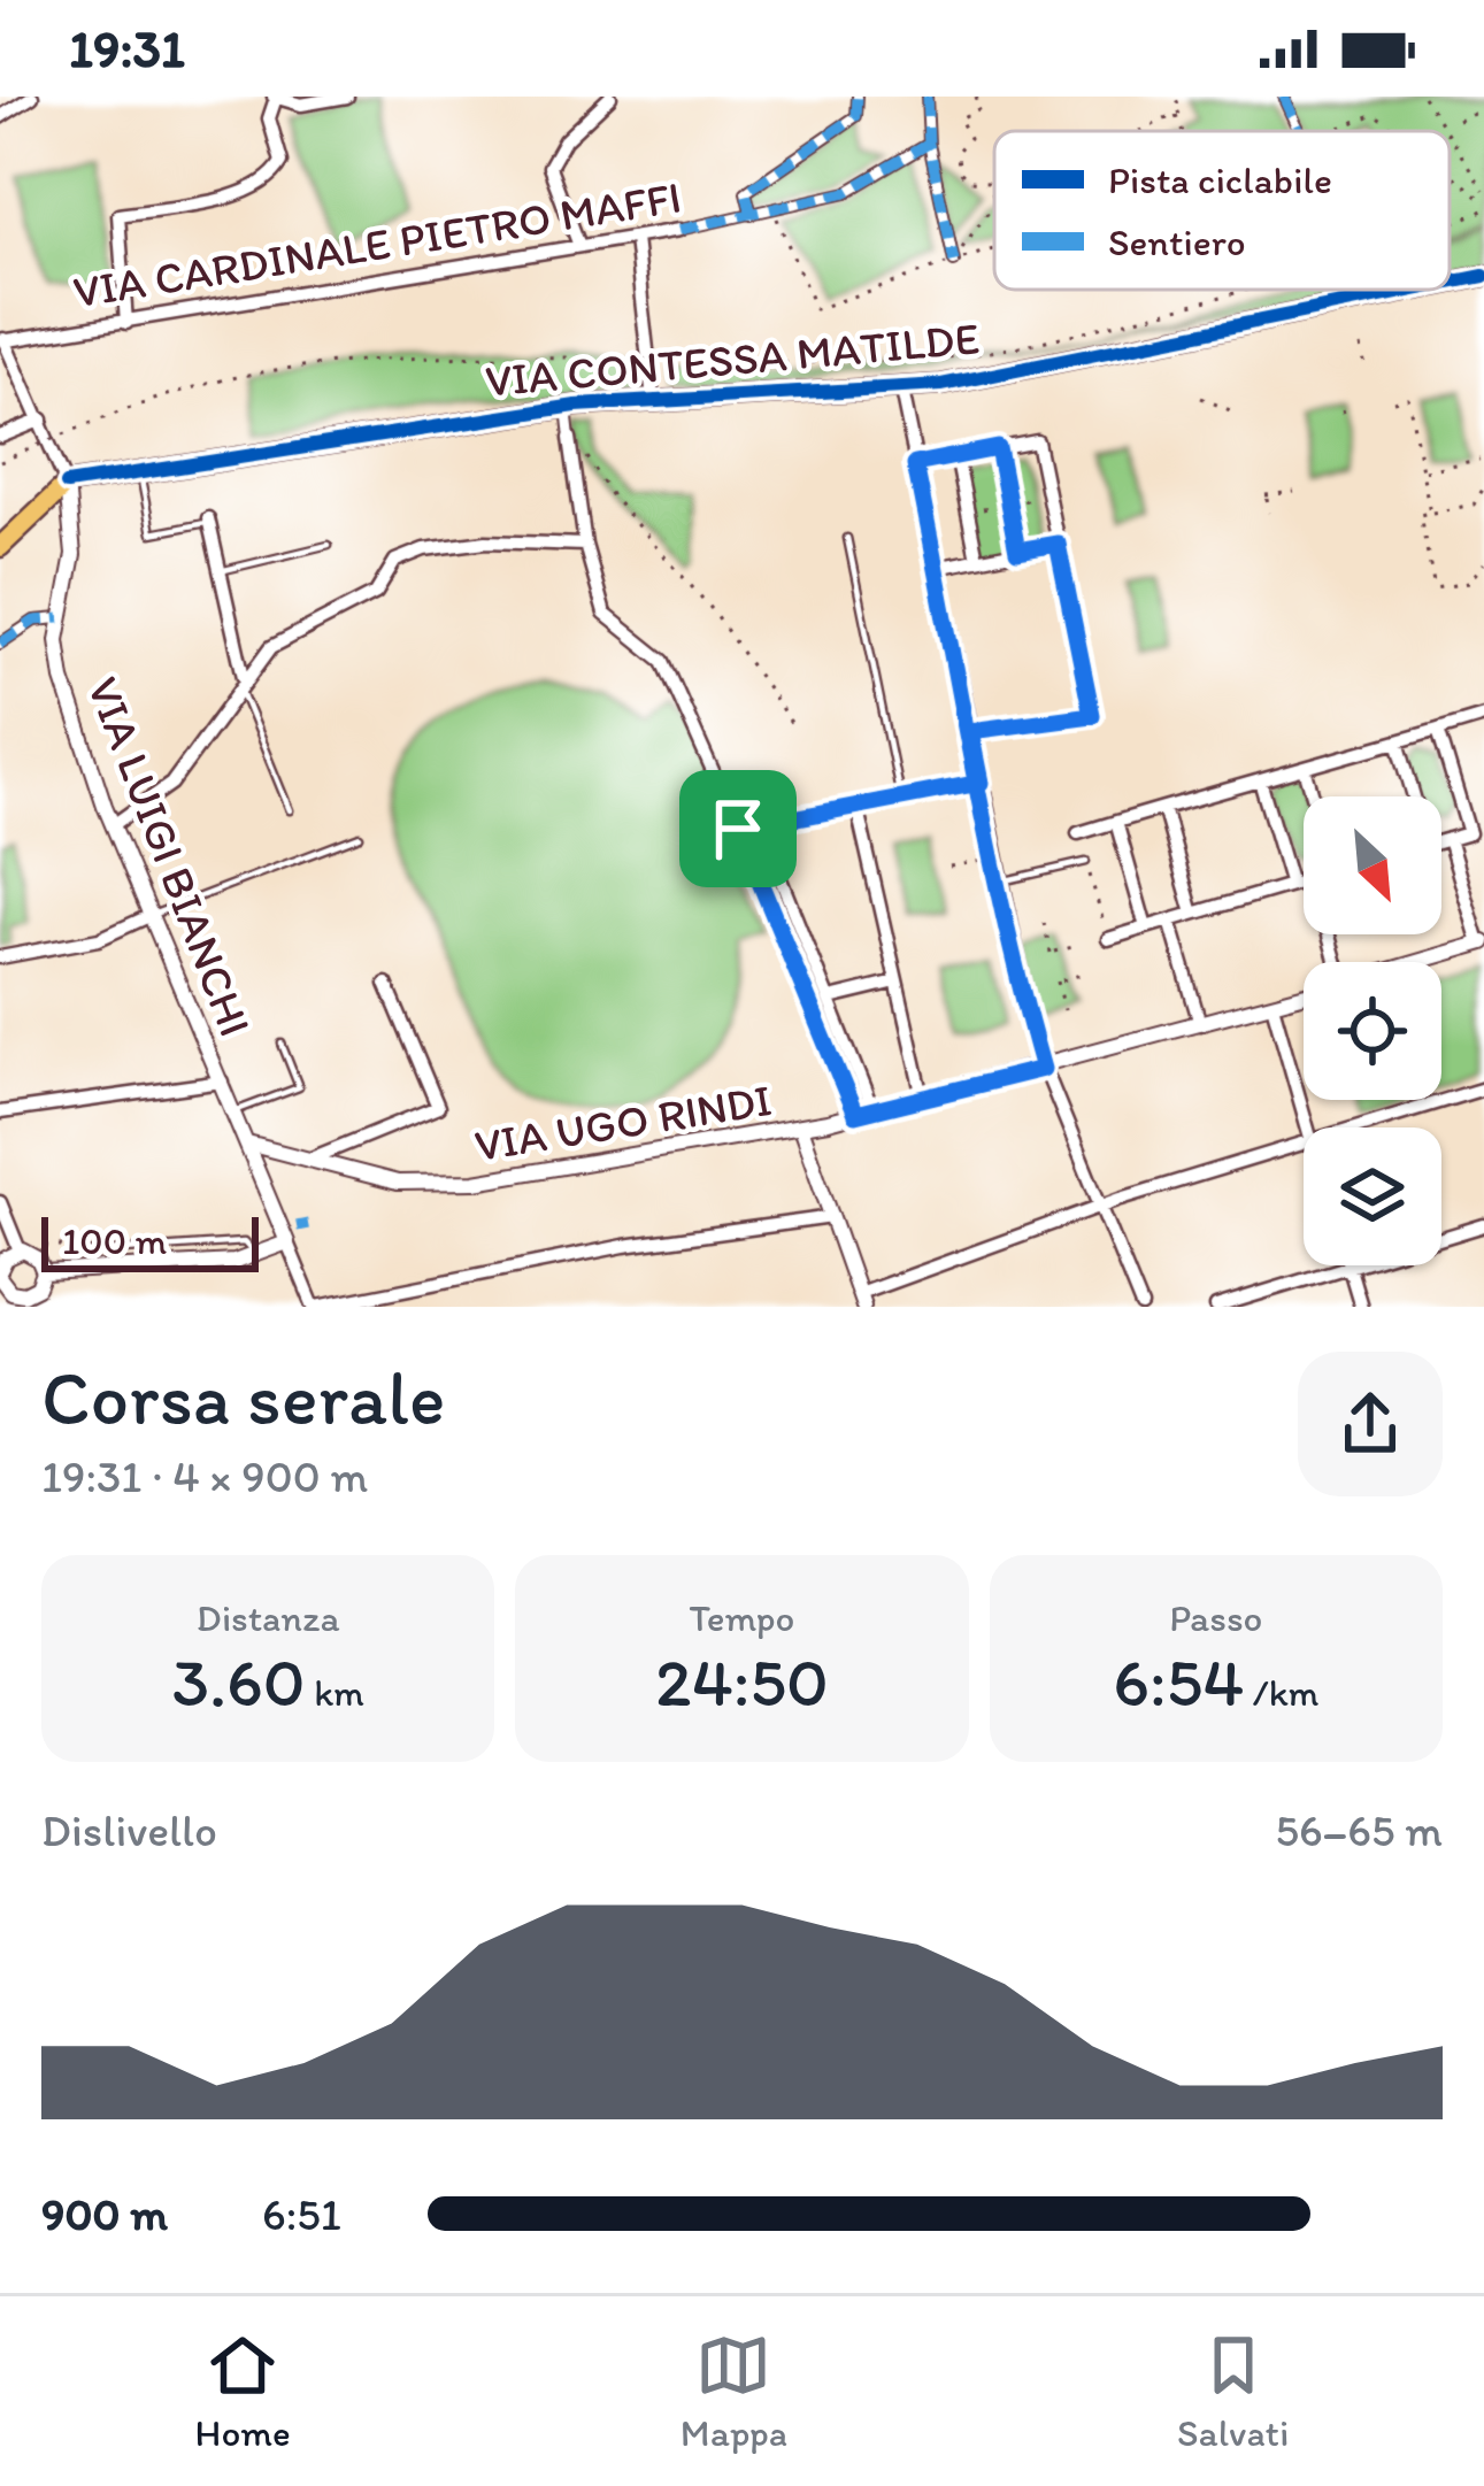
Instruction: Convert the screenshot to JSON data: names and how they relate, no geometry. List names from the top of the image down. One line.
{"streets":{"main road":["VIA CONTESSA MATILDE"],"street":["VIA CARDINALE PIETRO MAFFI","VIA LUIGI BIANCHI","VIA UGO RINDI"]},"crossings":[["VIA CONTESSA MATILDE","VIA LUIGI BIANCHI"],["VIA LUIGI BIANCHI","VIA UGO RINDI"]],"legend":["Pista ciclabile","Sentiero"],"scale_bar":"100 m","north":"bottom right","page":{"status":"19:31","scale":"100 m","heading":["Corsa serale","19:31 · 4 × 900 m"],"stats":[["Distanza","3.60 km"],["Tempo","24:50"],["Passo","6:54 /km"]],"chart":["Dislivello","56–65 m"],"list":[{"name":"900 m","note":"6:51"}],"tabs":["Home","Mappa","Salvati"]}}
